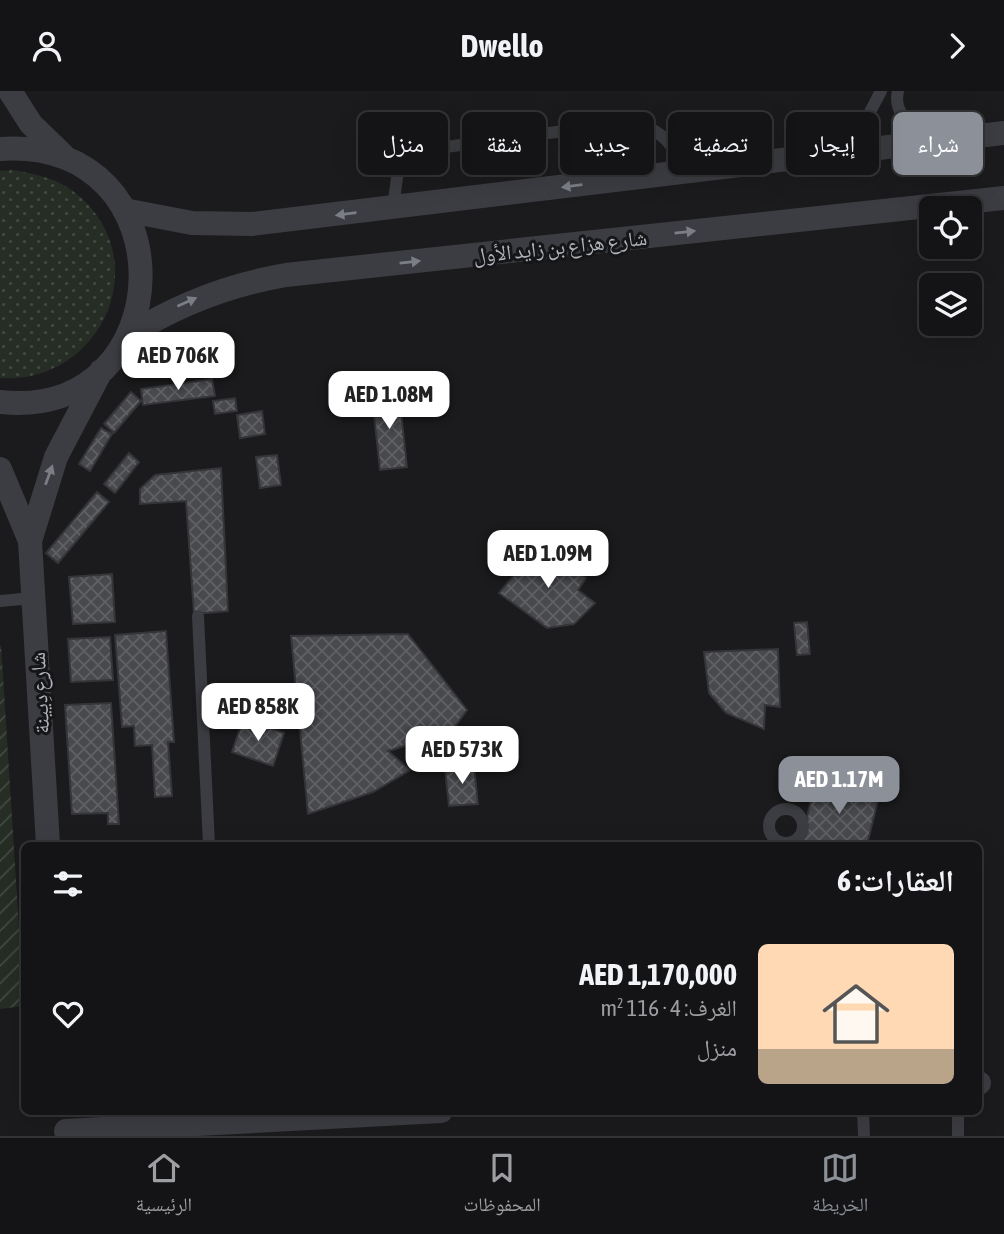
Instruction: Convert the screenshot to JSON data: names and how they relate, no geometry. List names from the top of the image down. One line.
{"streets":{"street":["شارع هزاع بن زايد الأول","شارع دِيينة"]},"page":{"header":"Dwello","chip":["شراء","إيجار","تصفية","جديد","شقة","منزل"],"price":["AED 706K","AED 1.08M","AED 1.09M","AED 858K","AED 573K","AED 1.17M"],"heading":"العقارات: 6","list":[{"name":"AED 1,170,000","note":"الغرف: 4 · 116 m² · منزل"}],"tabs":["الخريطة","المحفوظات","الرئيسية"]}}
